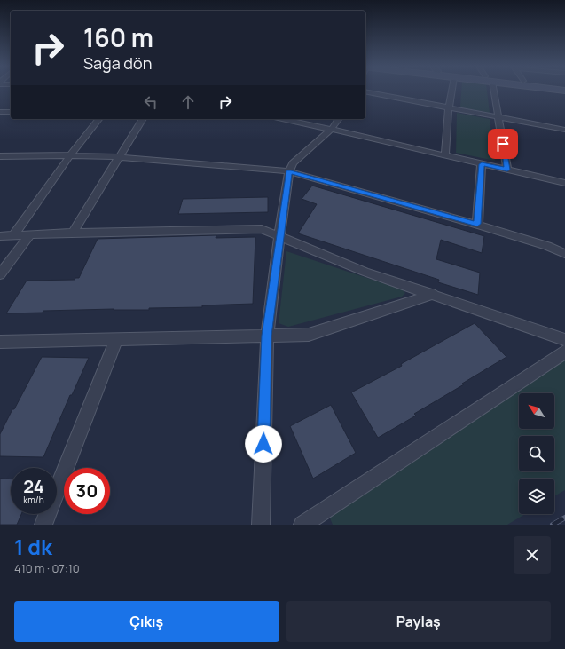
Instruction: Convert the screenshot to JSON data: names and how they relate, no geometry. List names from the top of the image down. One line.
{"north":"top left","page":{"turn":["160 m","Sağa dön"],"speed":"24 km/h","limit":"30","heading":["1 dk","410 m · 07:10"],"buttons":["Çıkış","Paylaş"]}}
